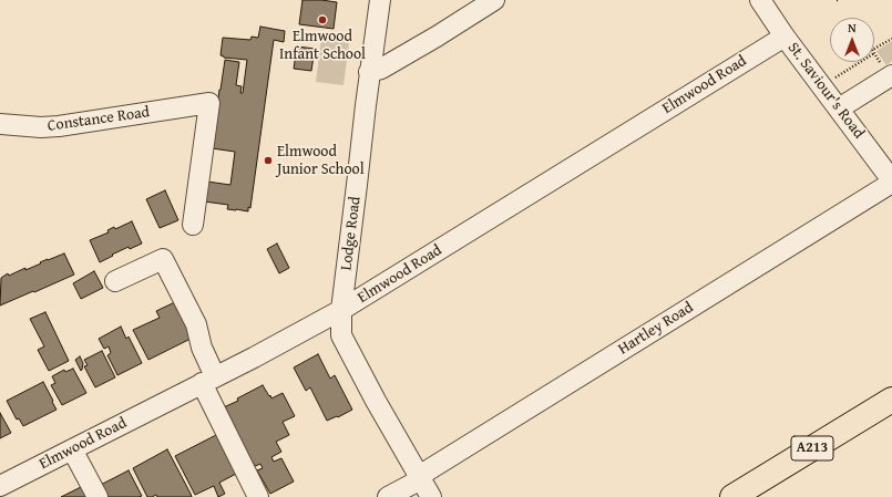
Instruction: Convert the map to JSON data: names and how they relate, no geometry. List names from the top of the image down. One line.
{"streets":{"main road":["A213"],"street":["Elmwood Road","St. Saviour's Road","Constance Road","Lodge Road","Hartley Road"]},"crossings":[["Elmwood Road","St. Saviour's Road"],["Elmwood Road","Lodge Road"],["St. Saviour's Road","Hartley Road"],["Lodge Road","Hartley Road"]],"places":["Elmwood Infant School","Elmwood Junior School"],"north":"top"}
